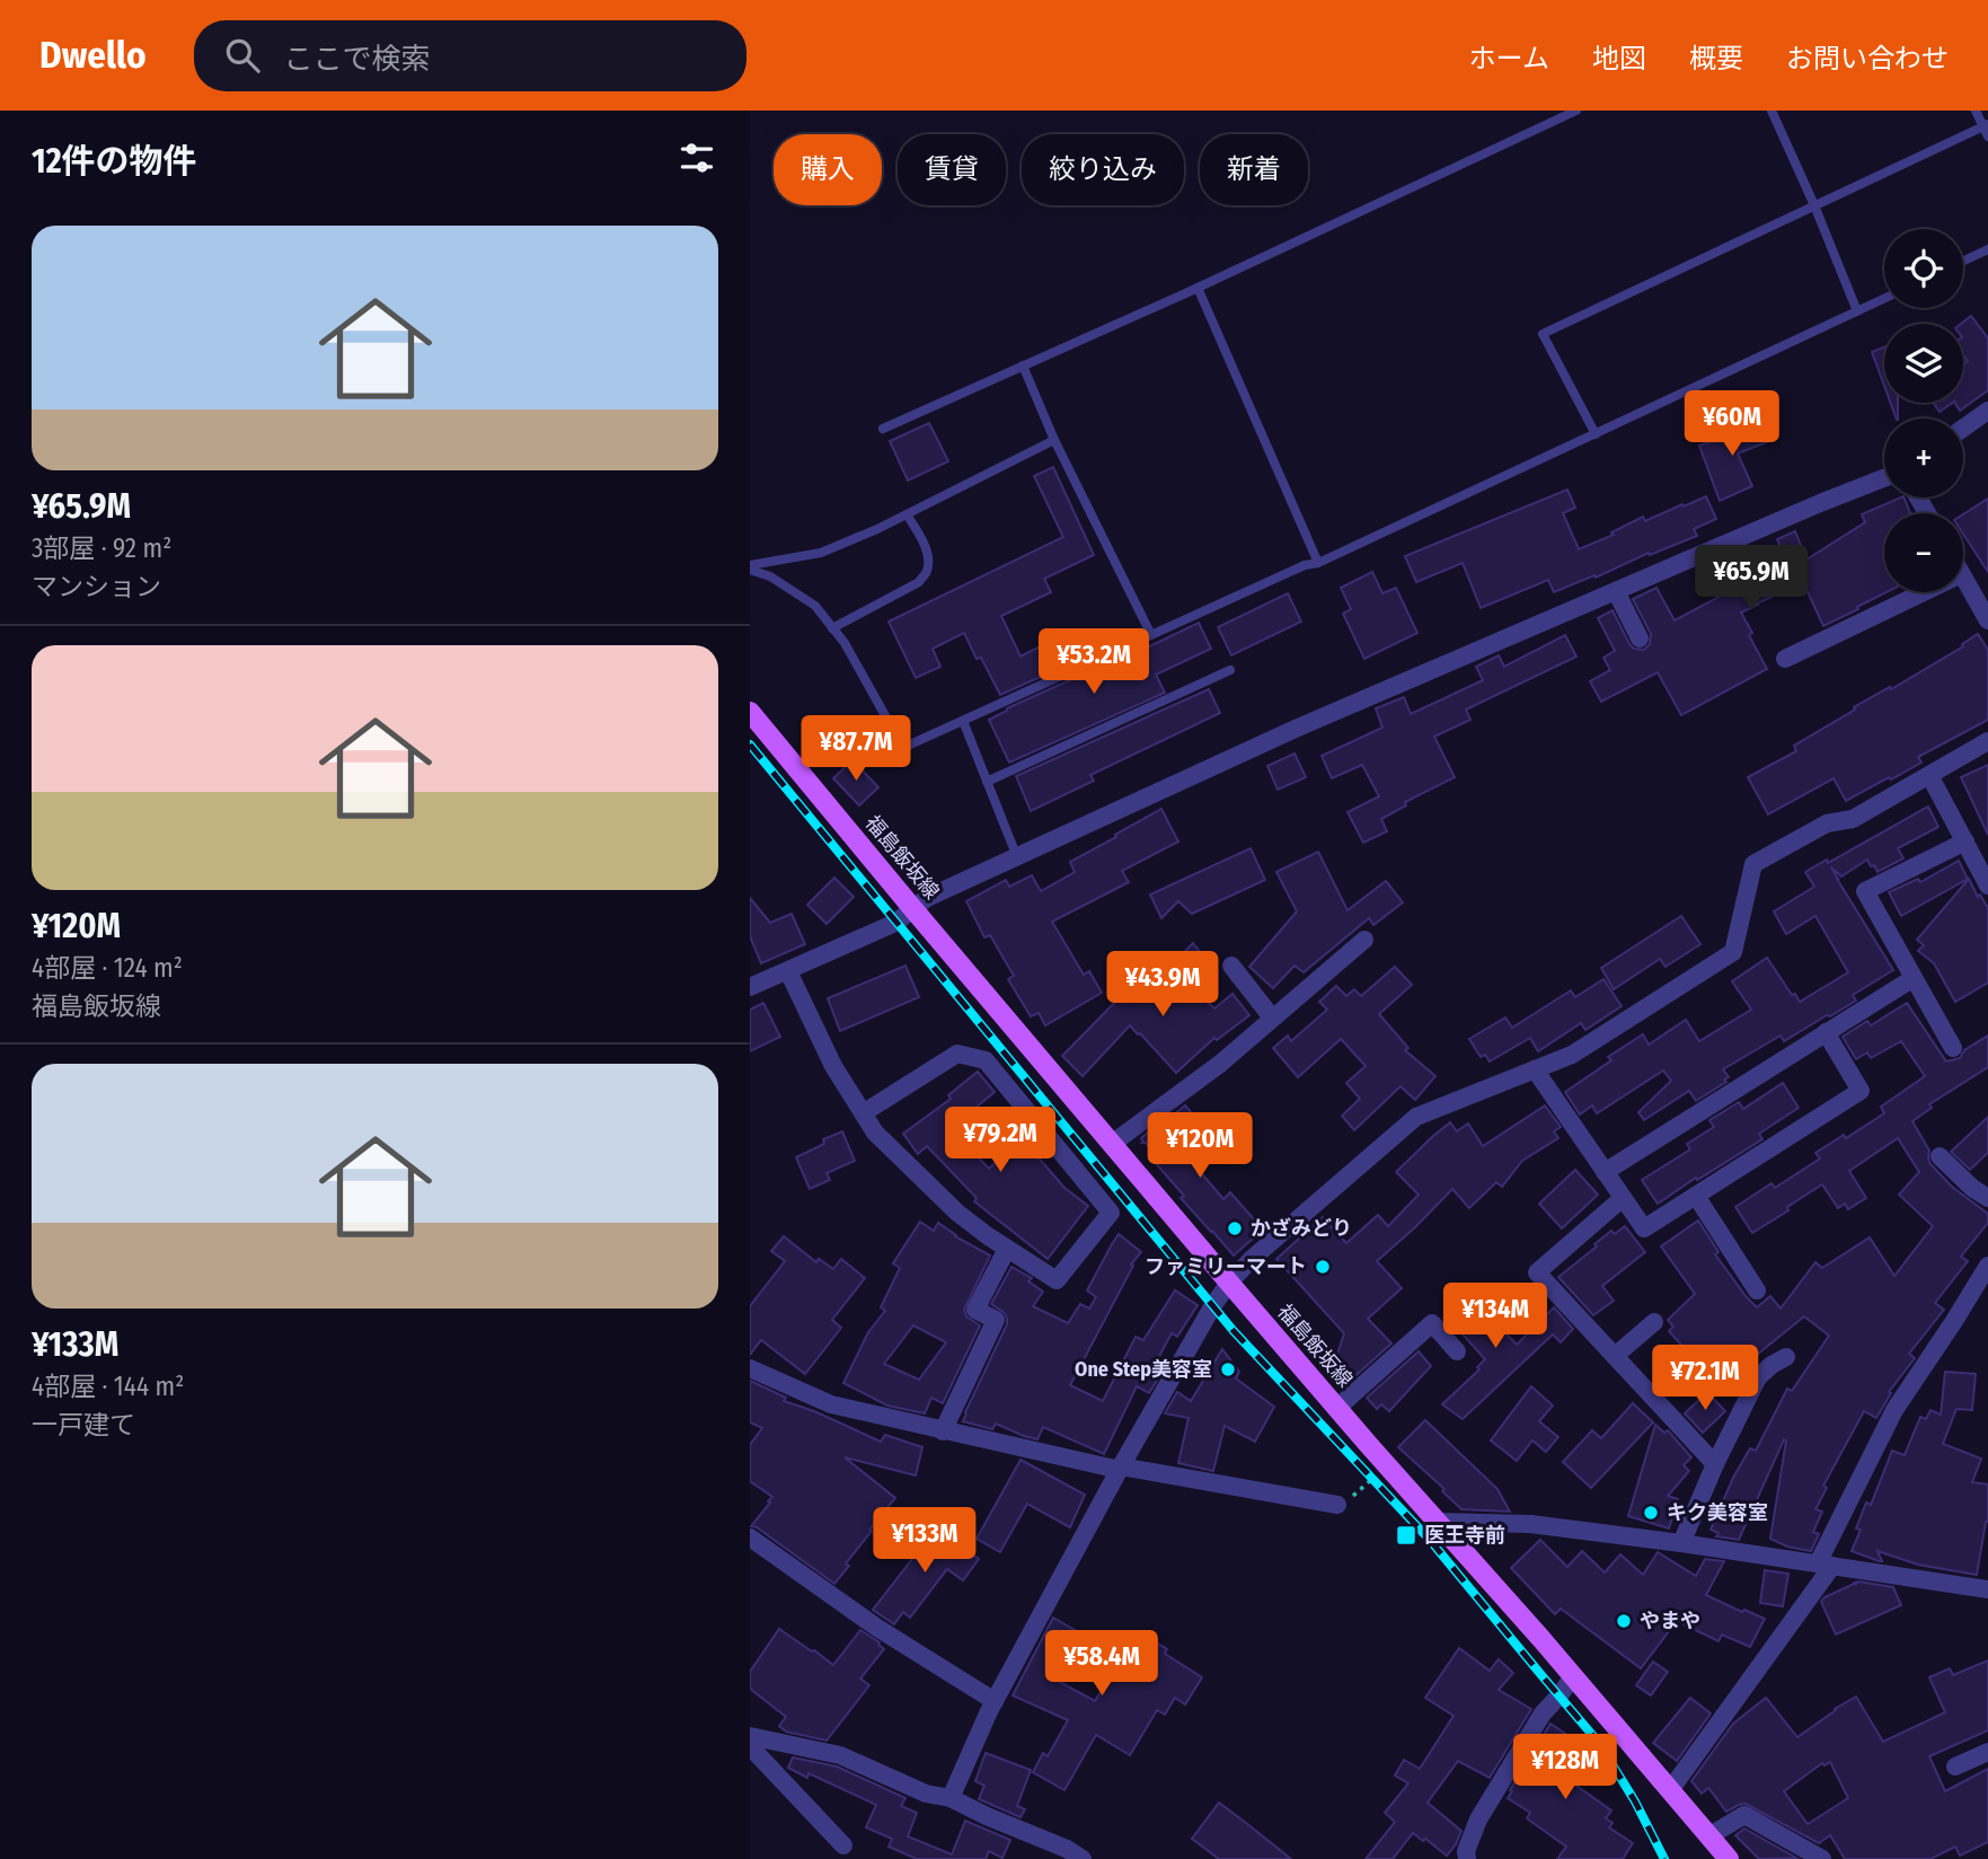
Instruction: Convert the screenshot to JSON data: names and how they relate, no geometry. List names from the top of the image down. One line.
{"streets":{"main road":["福島飯坂線"]},"places":{"other":["かざみどり","ファミリーマート","One Step美容室","キク美容室","やまや"],"transit":["医王寺前"]},"page":{"header":"Dwello","search":"ここで検索","nav":["ホーム","地図","概要","お問い合わせ"],"heading":"12件の物件","chip":["購入","賃貸","絞り込み","新着"],"list":[{"name":"¥65.9M","note":"3部屋 · 92 m² · マンション"},{"name":"¥120M","note":"4部屋 · 124 m² · 福島飯坂線"},{"name":"¥133M","note":"4部屋 · 144 m² · 一戸建て"}],"map_buttons":["+","−"],"price":["¥60M","¥65.9M","¥53.2M","¥87.7M","¥43.9M","¥79.2M","¥120M","¥134M","¥72.1M","¥133M","¥58.4M","¥128M"]}}
